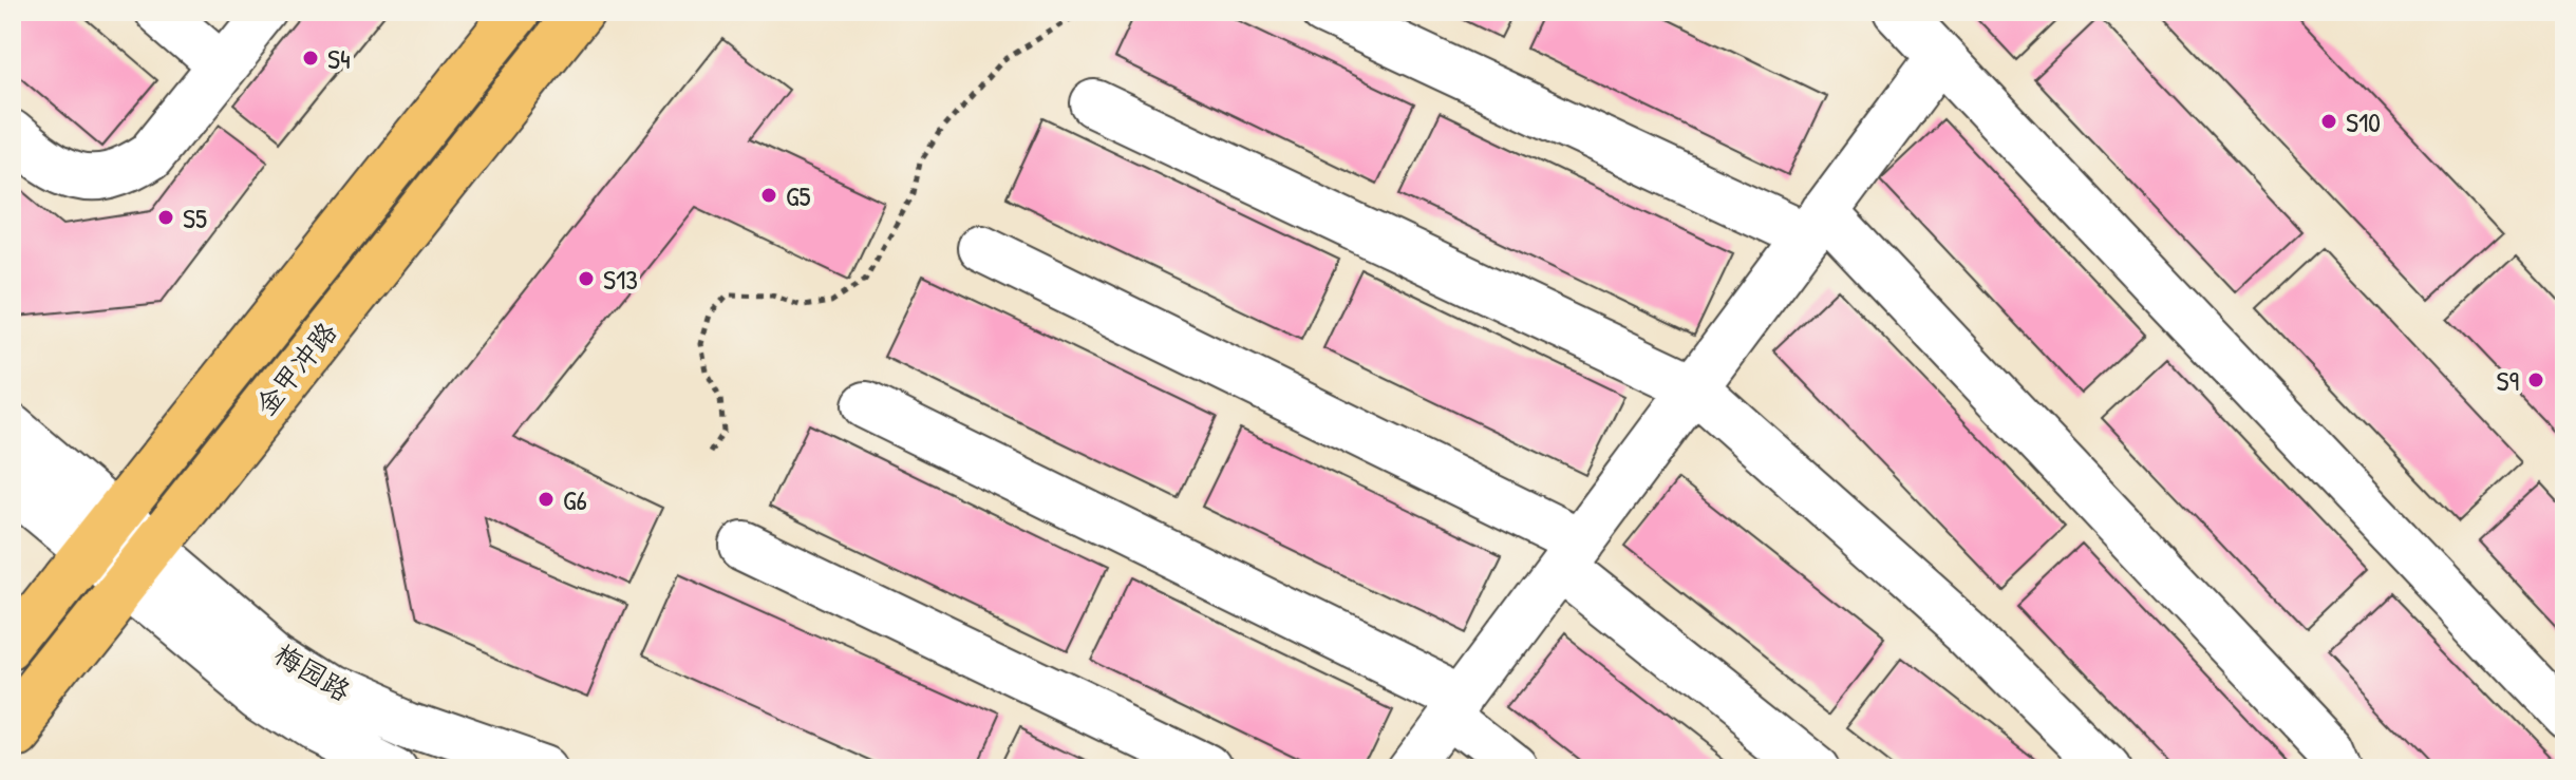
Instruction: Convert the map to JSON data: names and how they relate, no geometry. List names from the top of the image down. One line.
{"streets":{"main road":["金甲冲路"],"street":["梅园路"]},"crossings":[["金甲冲路","梅园路"]],"places":["S4","S10","G5","S5","S13","S9","G6"]}
